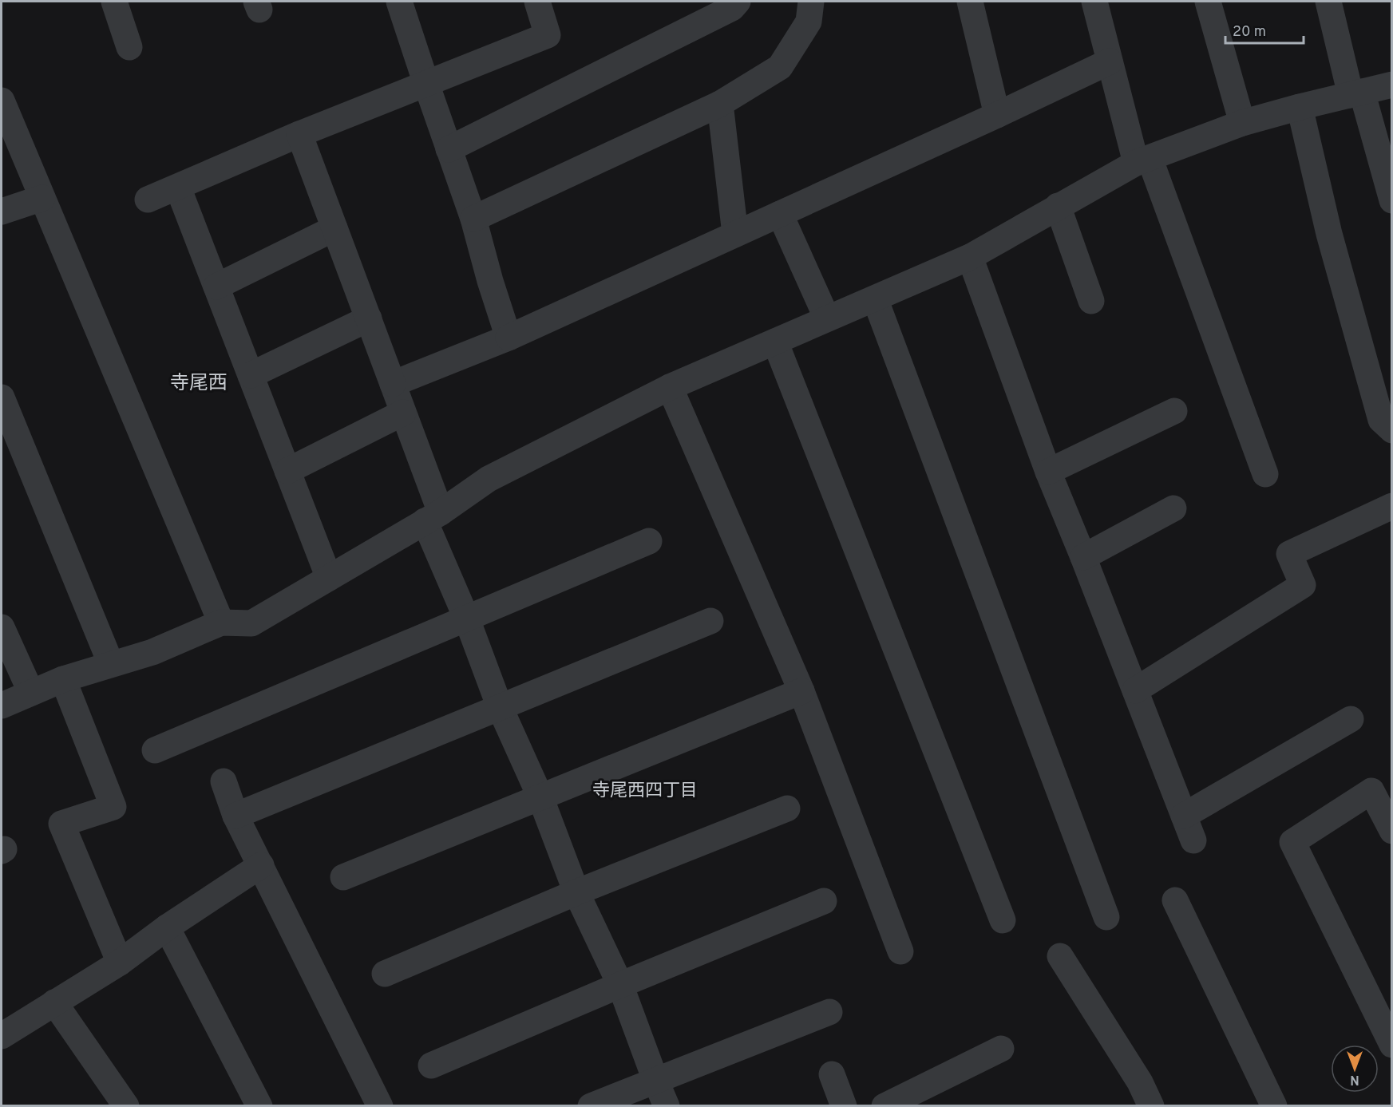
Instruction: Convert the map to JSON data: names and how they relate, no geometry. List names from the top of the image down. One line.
{"districts":["寺尾西","寺尾西四丁目"],"scale_bar":"20 m","north":"bottom"}
